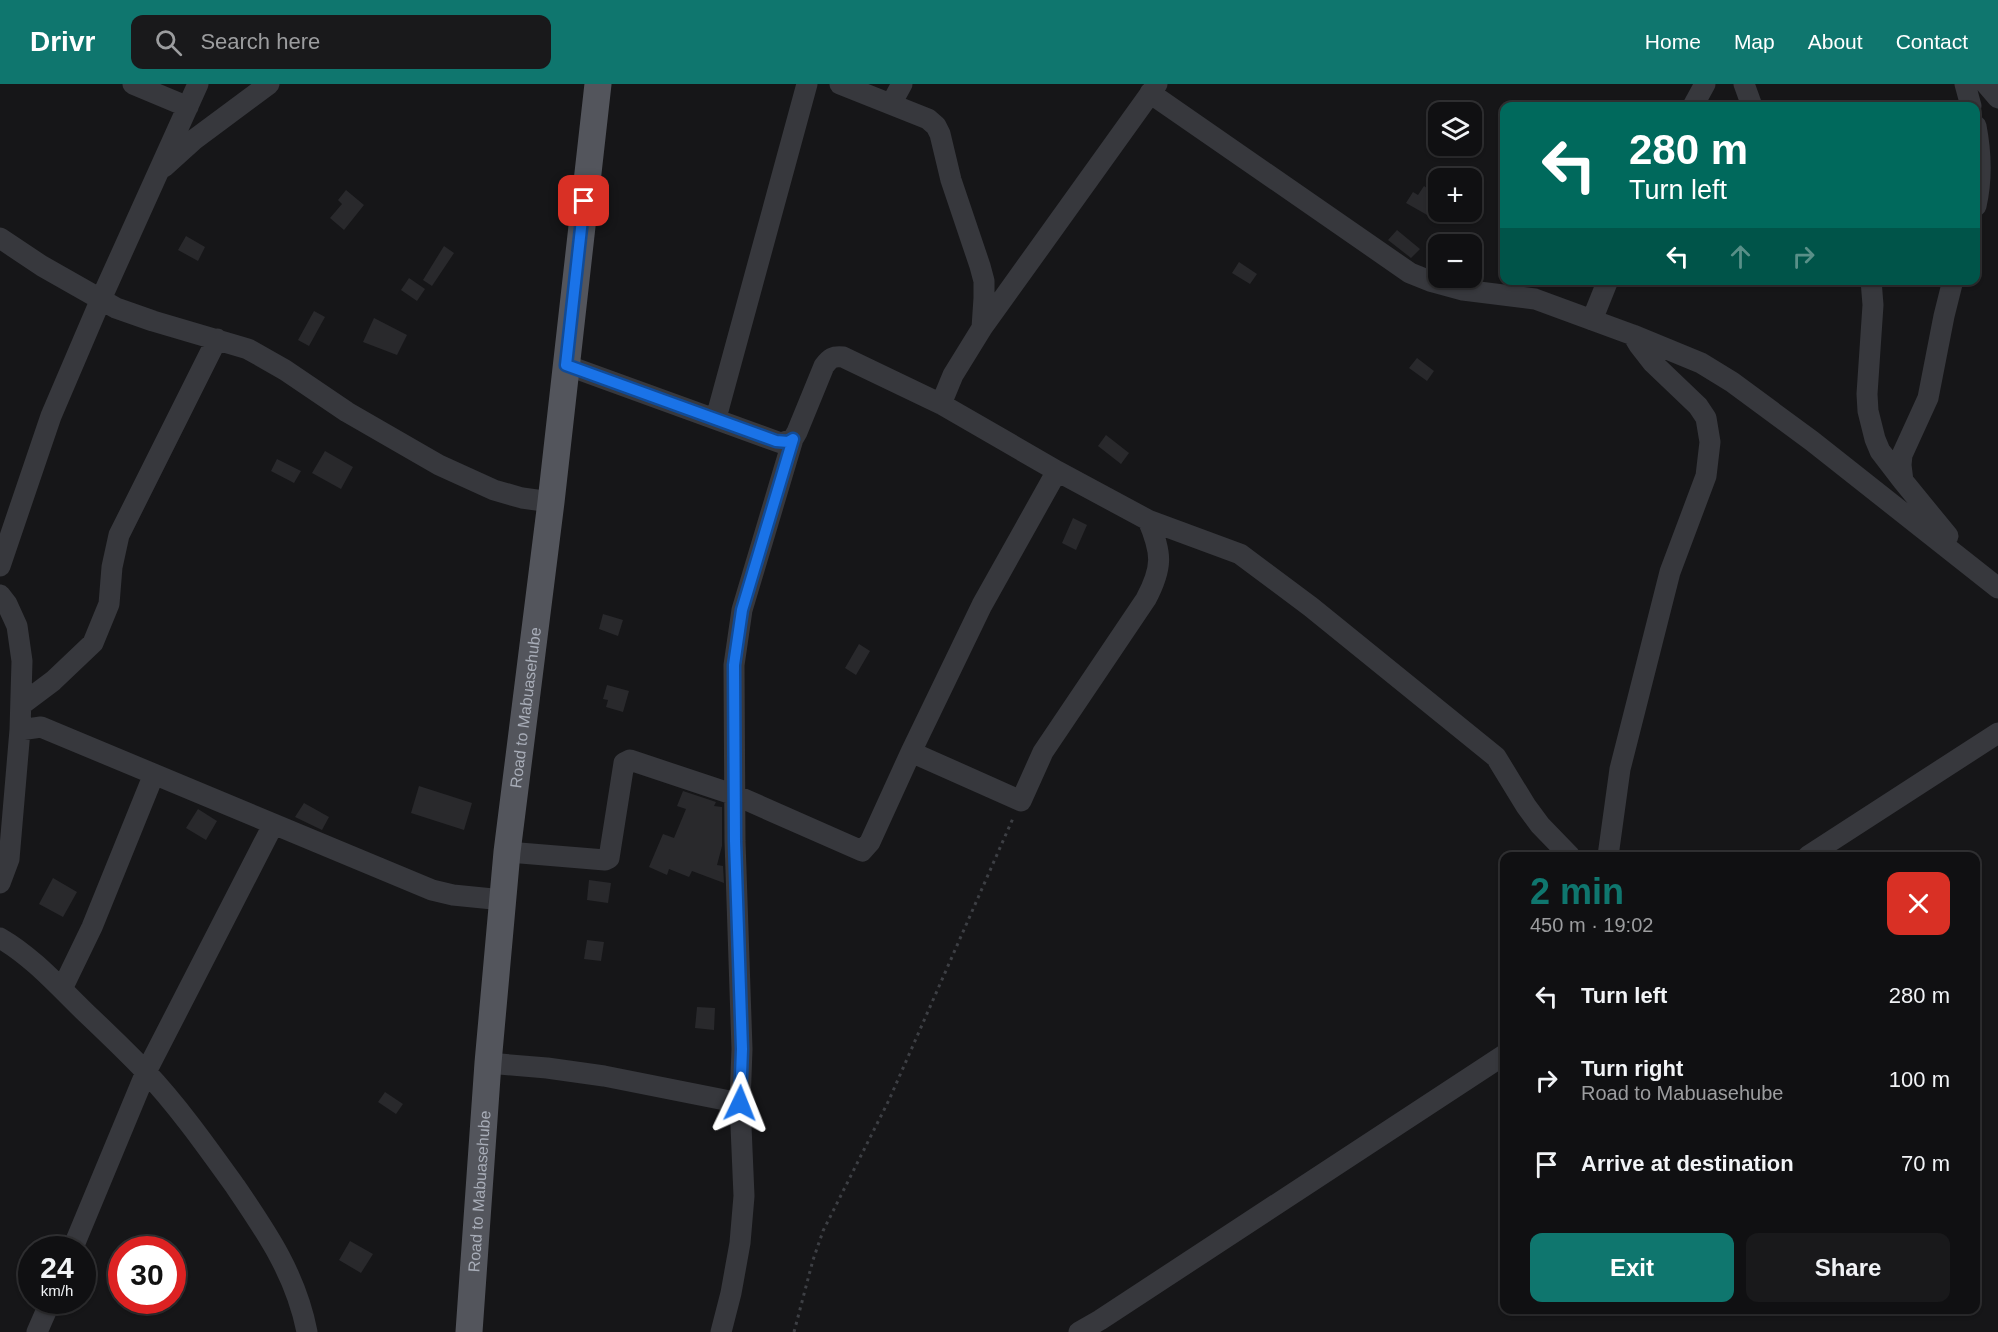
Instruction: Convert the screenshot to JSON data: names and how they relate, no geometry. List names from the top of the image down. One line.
{"streets":{"main road":["Road to Mabuasehube"]},"page":{"header":"Drivr","search":"Search here","nav":["Home","Map","About","Contact"],"map_buttons":["+","−"],"turn":["280 m","Turn left"],"heading":["2 min","450 m · 19:02"],"list":[{"name":"Turn left","value":"280 m"},{"name":"Turn right","note":"Road to Mabuasehube","value":"100 m"},{"name":"Arrive at destination","value":"70 m"}],"buttons":["Exit","Share"],"speed":"24 km/h","limit":"30"}}
